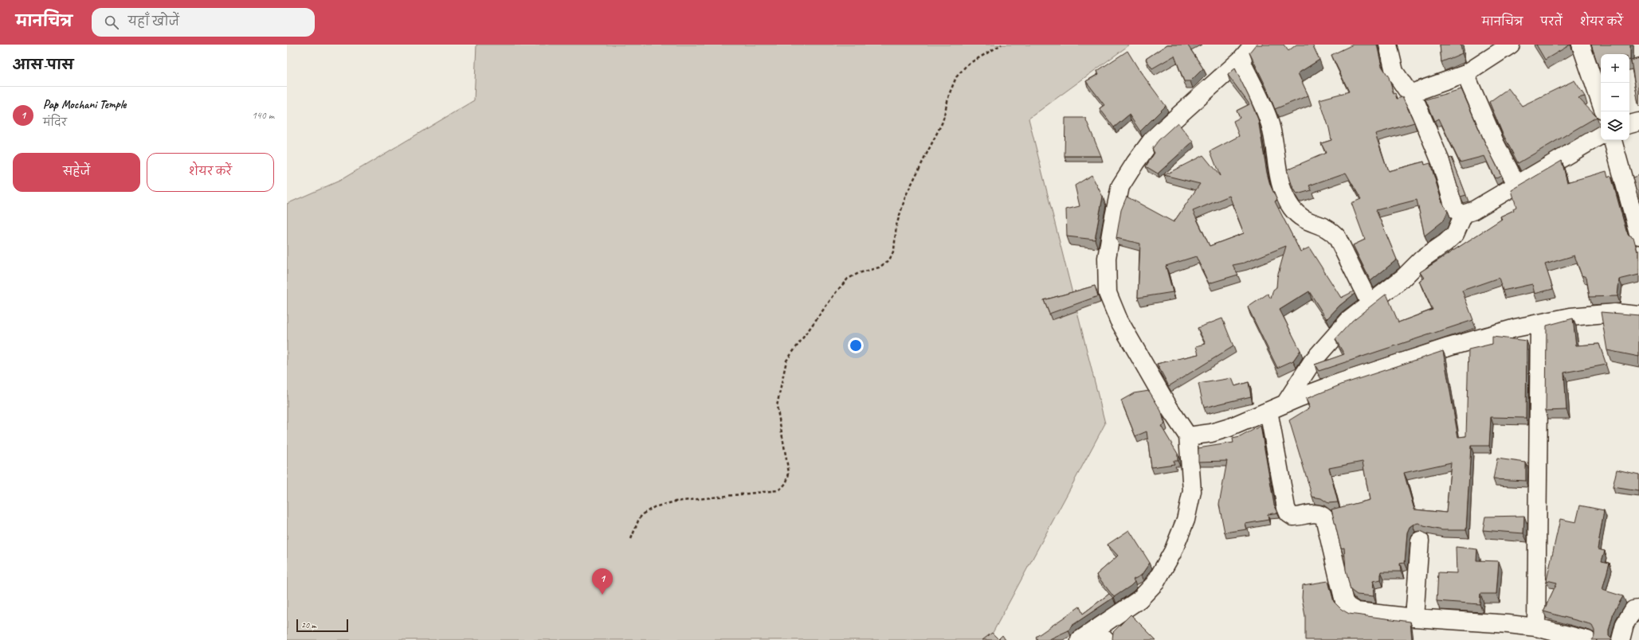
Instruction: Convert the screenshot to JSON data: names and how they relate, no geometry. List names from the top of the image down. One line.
{"scale_bar":"20 m","page":{"header":"मानचित्र","search":"यहाँ खोजें","nav":["मानचित्र","परतें","शेयर करें"],"heading":"आस-पास","map_buttons":["+","−"],"list":[{"mark":"1","name":"Pap Mochani Temple","note":"मंदिर","value":"140 m"}],"buttons":["सहेजें","शेयर करें"],"pins":"1","scale":"20 m"}}
